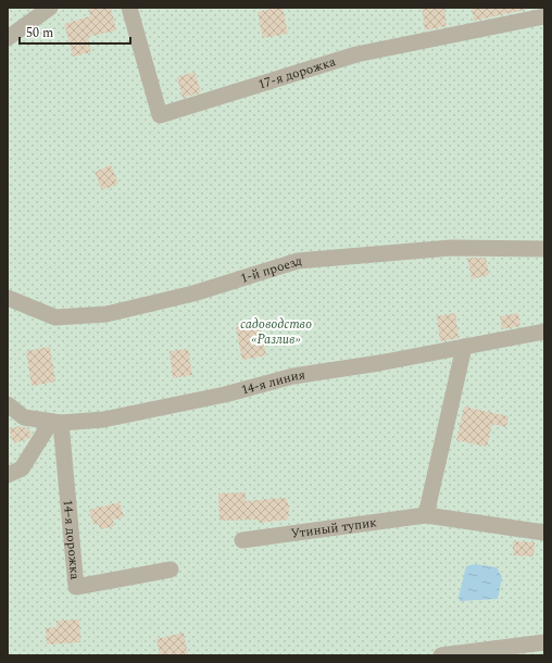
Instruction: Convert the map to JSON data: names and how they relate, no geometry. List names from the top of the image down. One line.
{"streets":{"street":["17-я дорожка","1-й проезд","14-я линия","Утиный тупик","14-я дорожка"]},"crossings":[["14-я линия","14-я дорожка"]],"parks":["садоводство «Разлив»"],"scale_bar":"50 m"}
